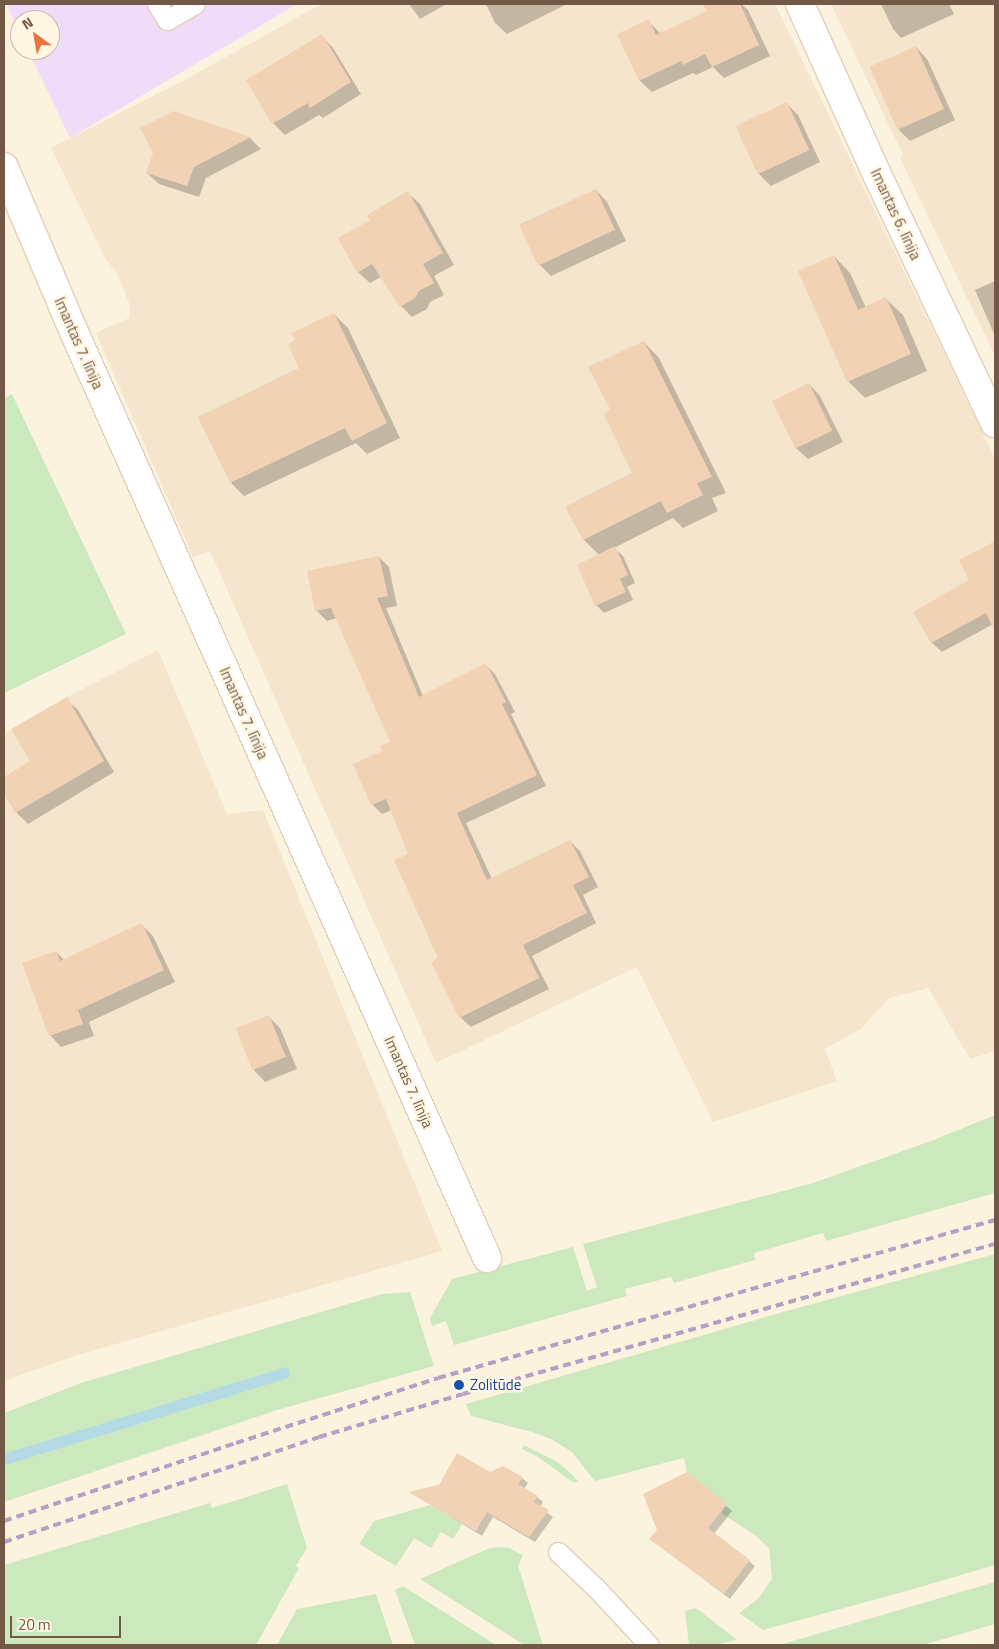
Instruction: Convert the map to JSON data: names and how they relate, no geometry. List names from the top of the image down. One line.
{"streets":{"street":["Imantas 6. līnija","Imantas 7. līnija"]},"places":["Zolitūde"],"scale_bar":"20 m","north":"top left"}
